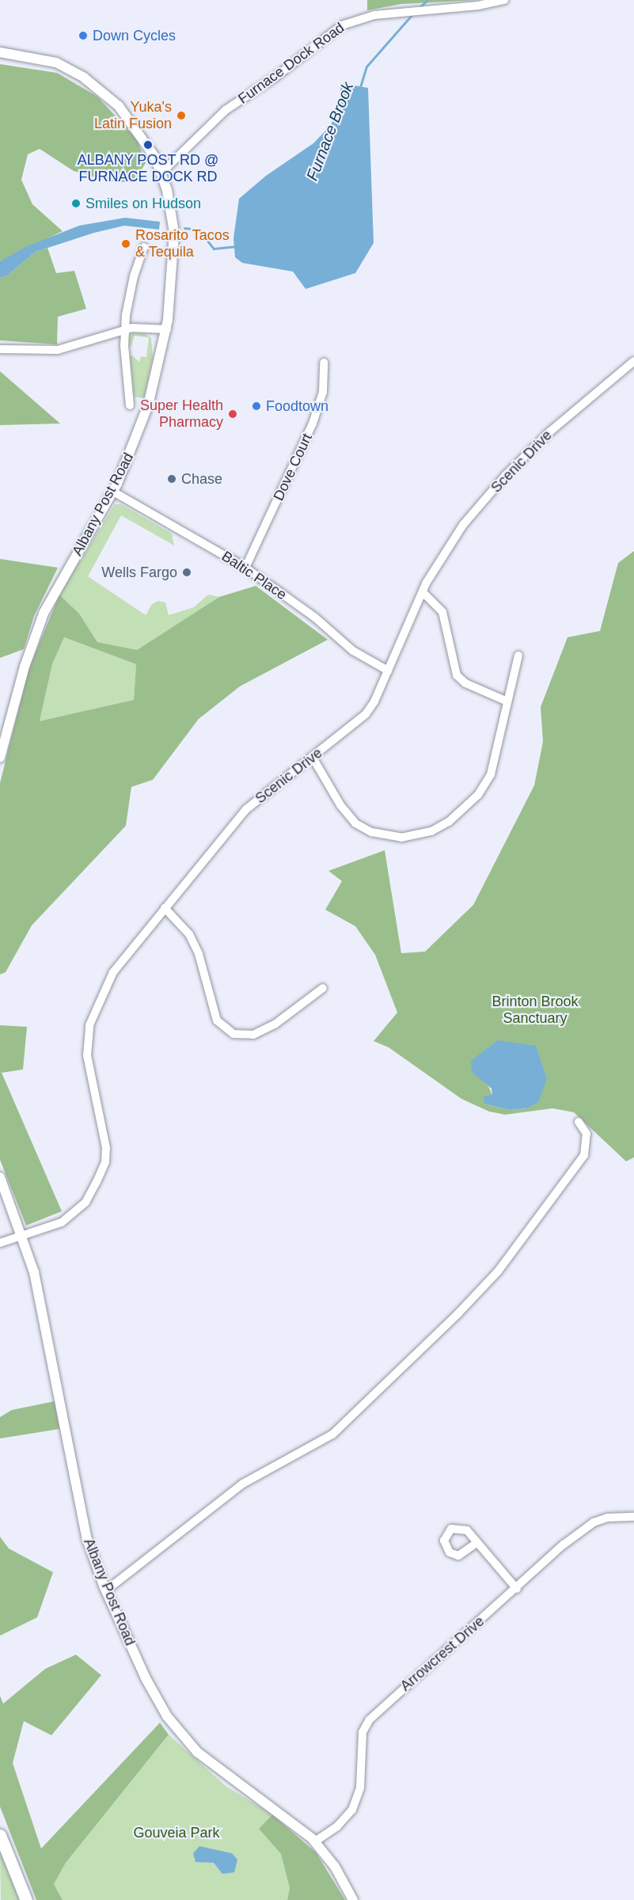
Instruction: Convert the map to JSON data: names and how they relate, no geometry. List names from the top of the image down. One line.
{"streets":{"main road":["Albany Post Road"],"street":["Furnace Dock Road","Scenic Drive","Dove Court","Baltic Place","Arrowcrest Drive"]},"crossings":[["Furnace Dock Road","Albany Post Road"],["Scenic Drive","Albany Post Road"],["Scenic Drive","Baltic Place"],["Dove Court","Baltic Place"],["Albany Post Road","Baltic Place"],["Albany Post Road","Arrowcrest Drive"]],"water":["Furnace Brook"],"parks":["Brinton Brook Sanctuary","Gouveia Park"],"places":["Down Cycles","Yuka's Latin Fusion","ALBANY POST RD @ FURNACE DOCK RD","Smiles on Hudson","Rosarito Tacos & Tequila","Foodtown","Super Health Pharmacy","Chase","Wells Fargo"]}
